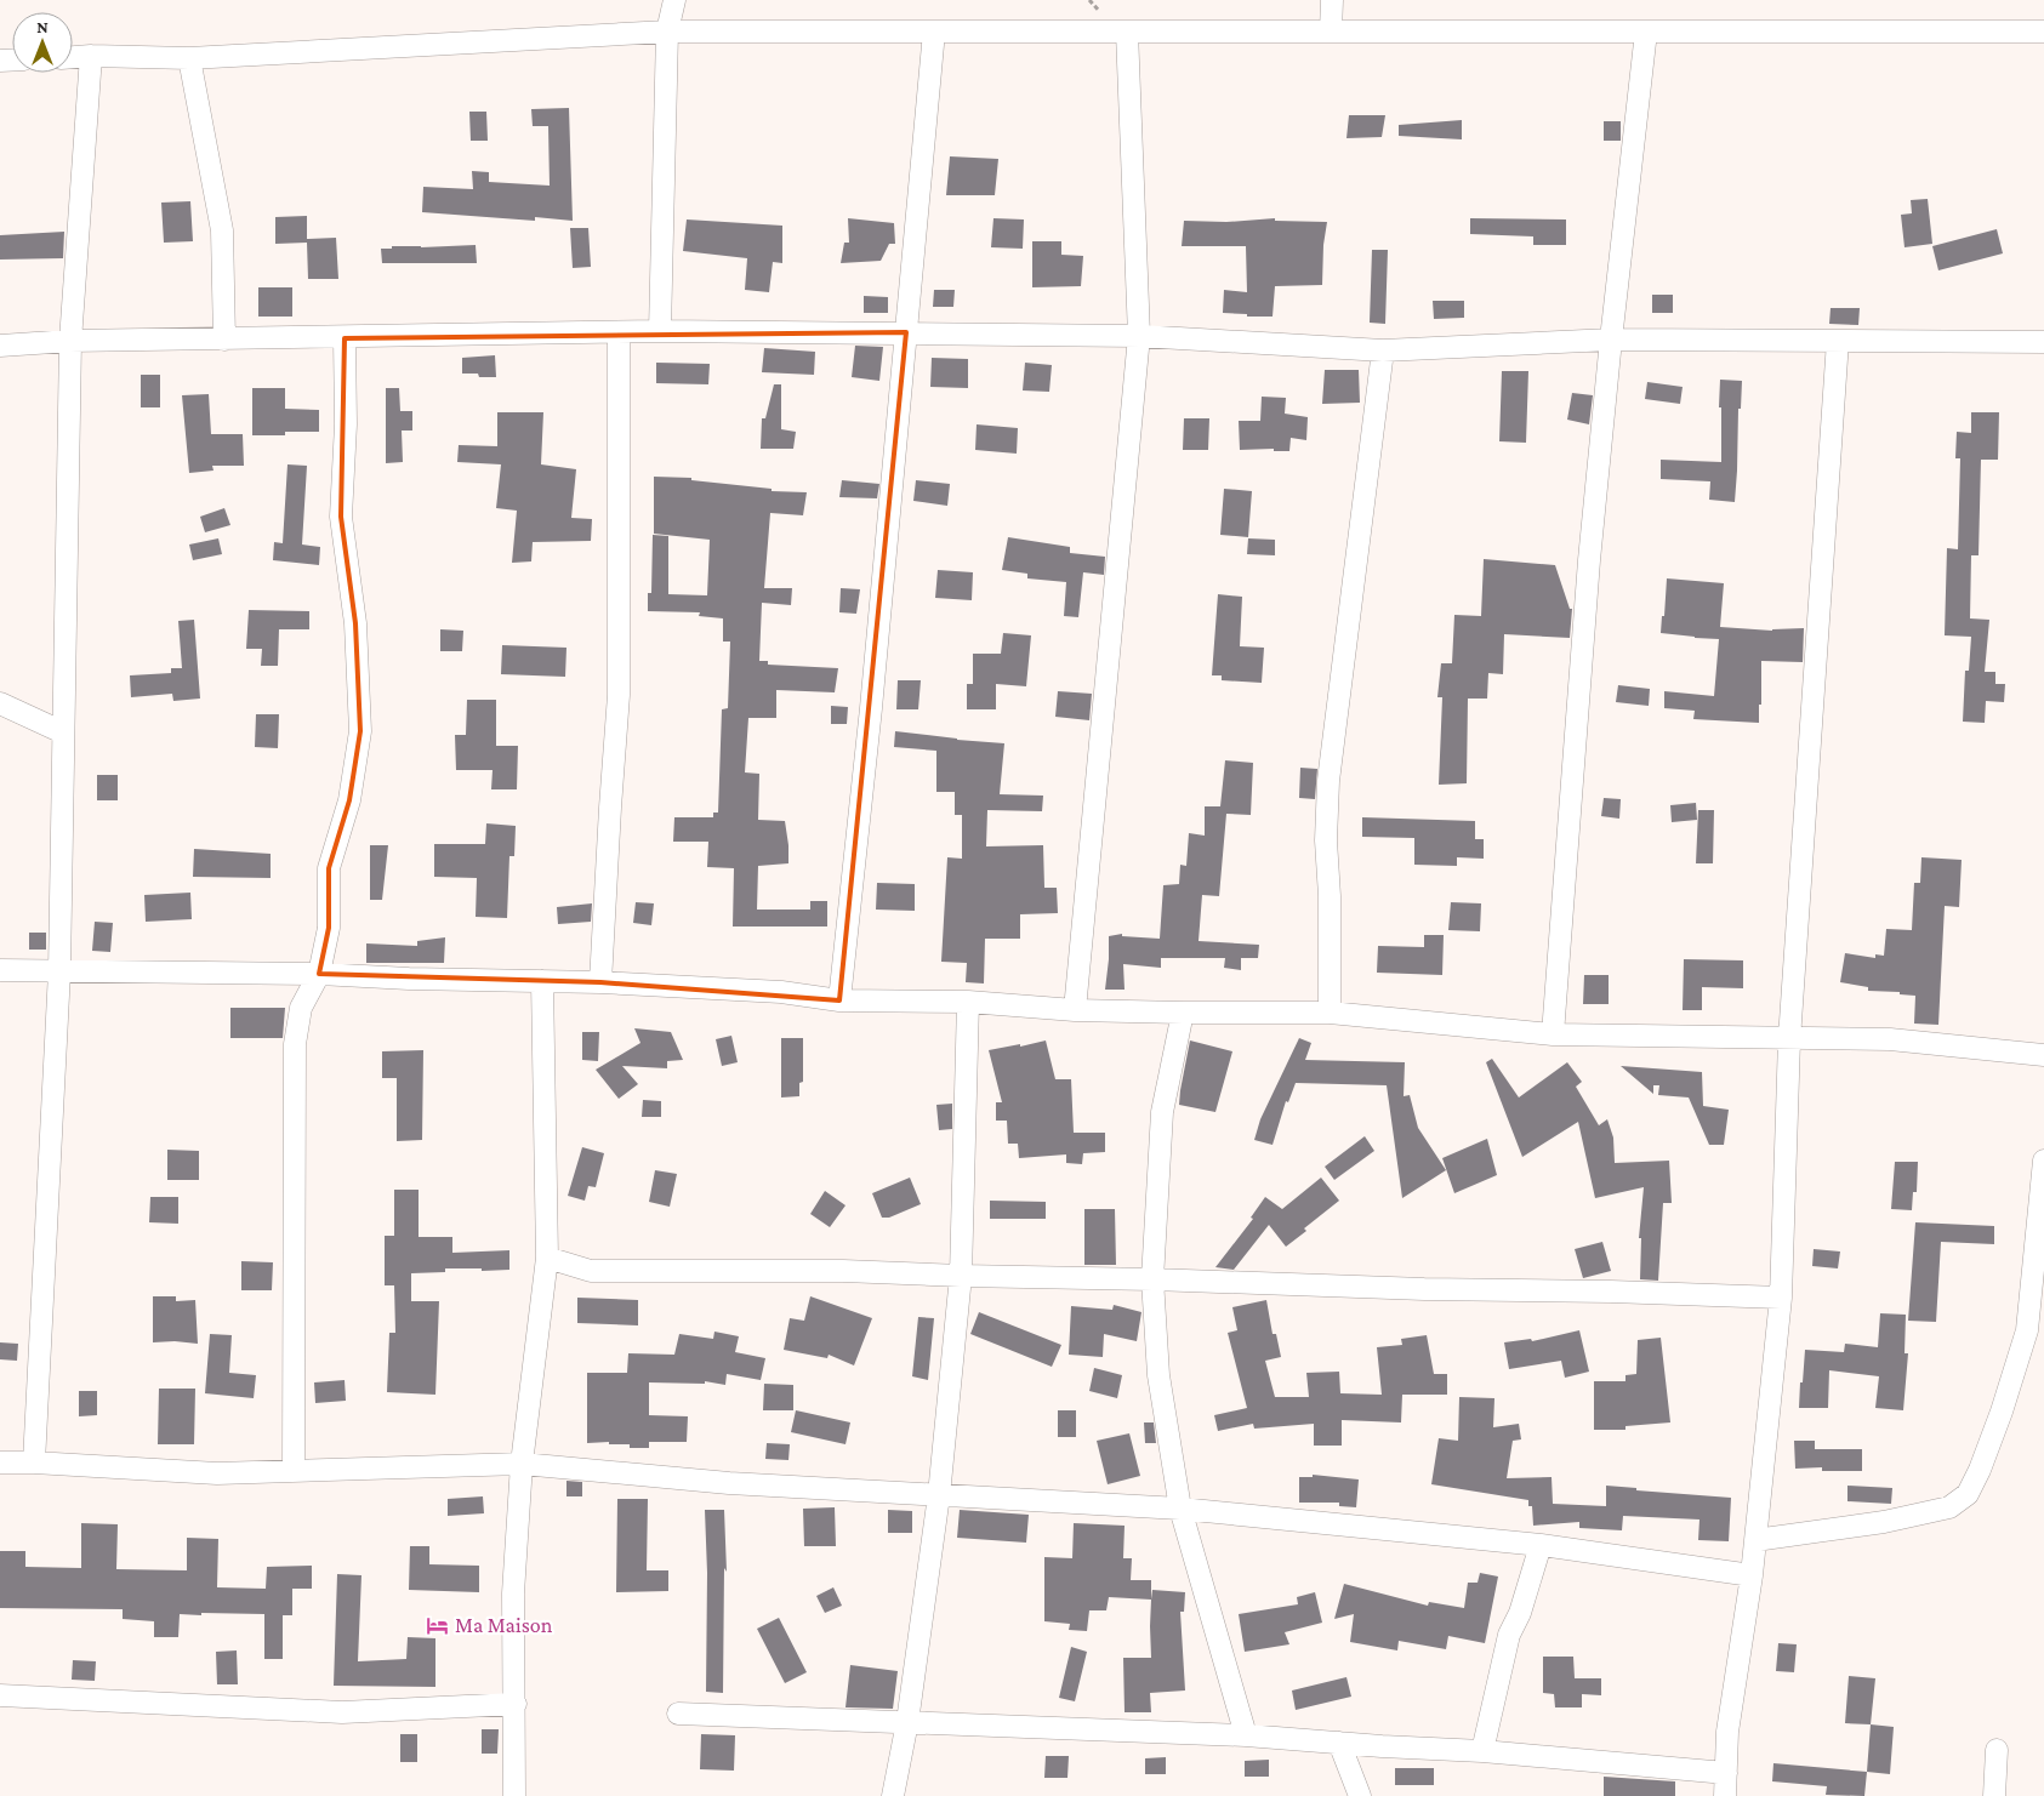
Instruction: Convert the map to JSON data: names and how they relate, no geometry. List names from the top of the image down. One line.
{"places":{"hotel":["Ma Maison"]},"north":"top"}
